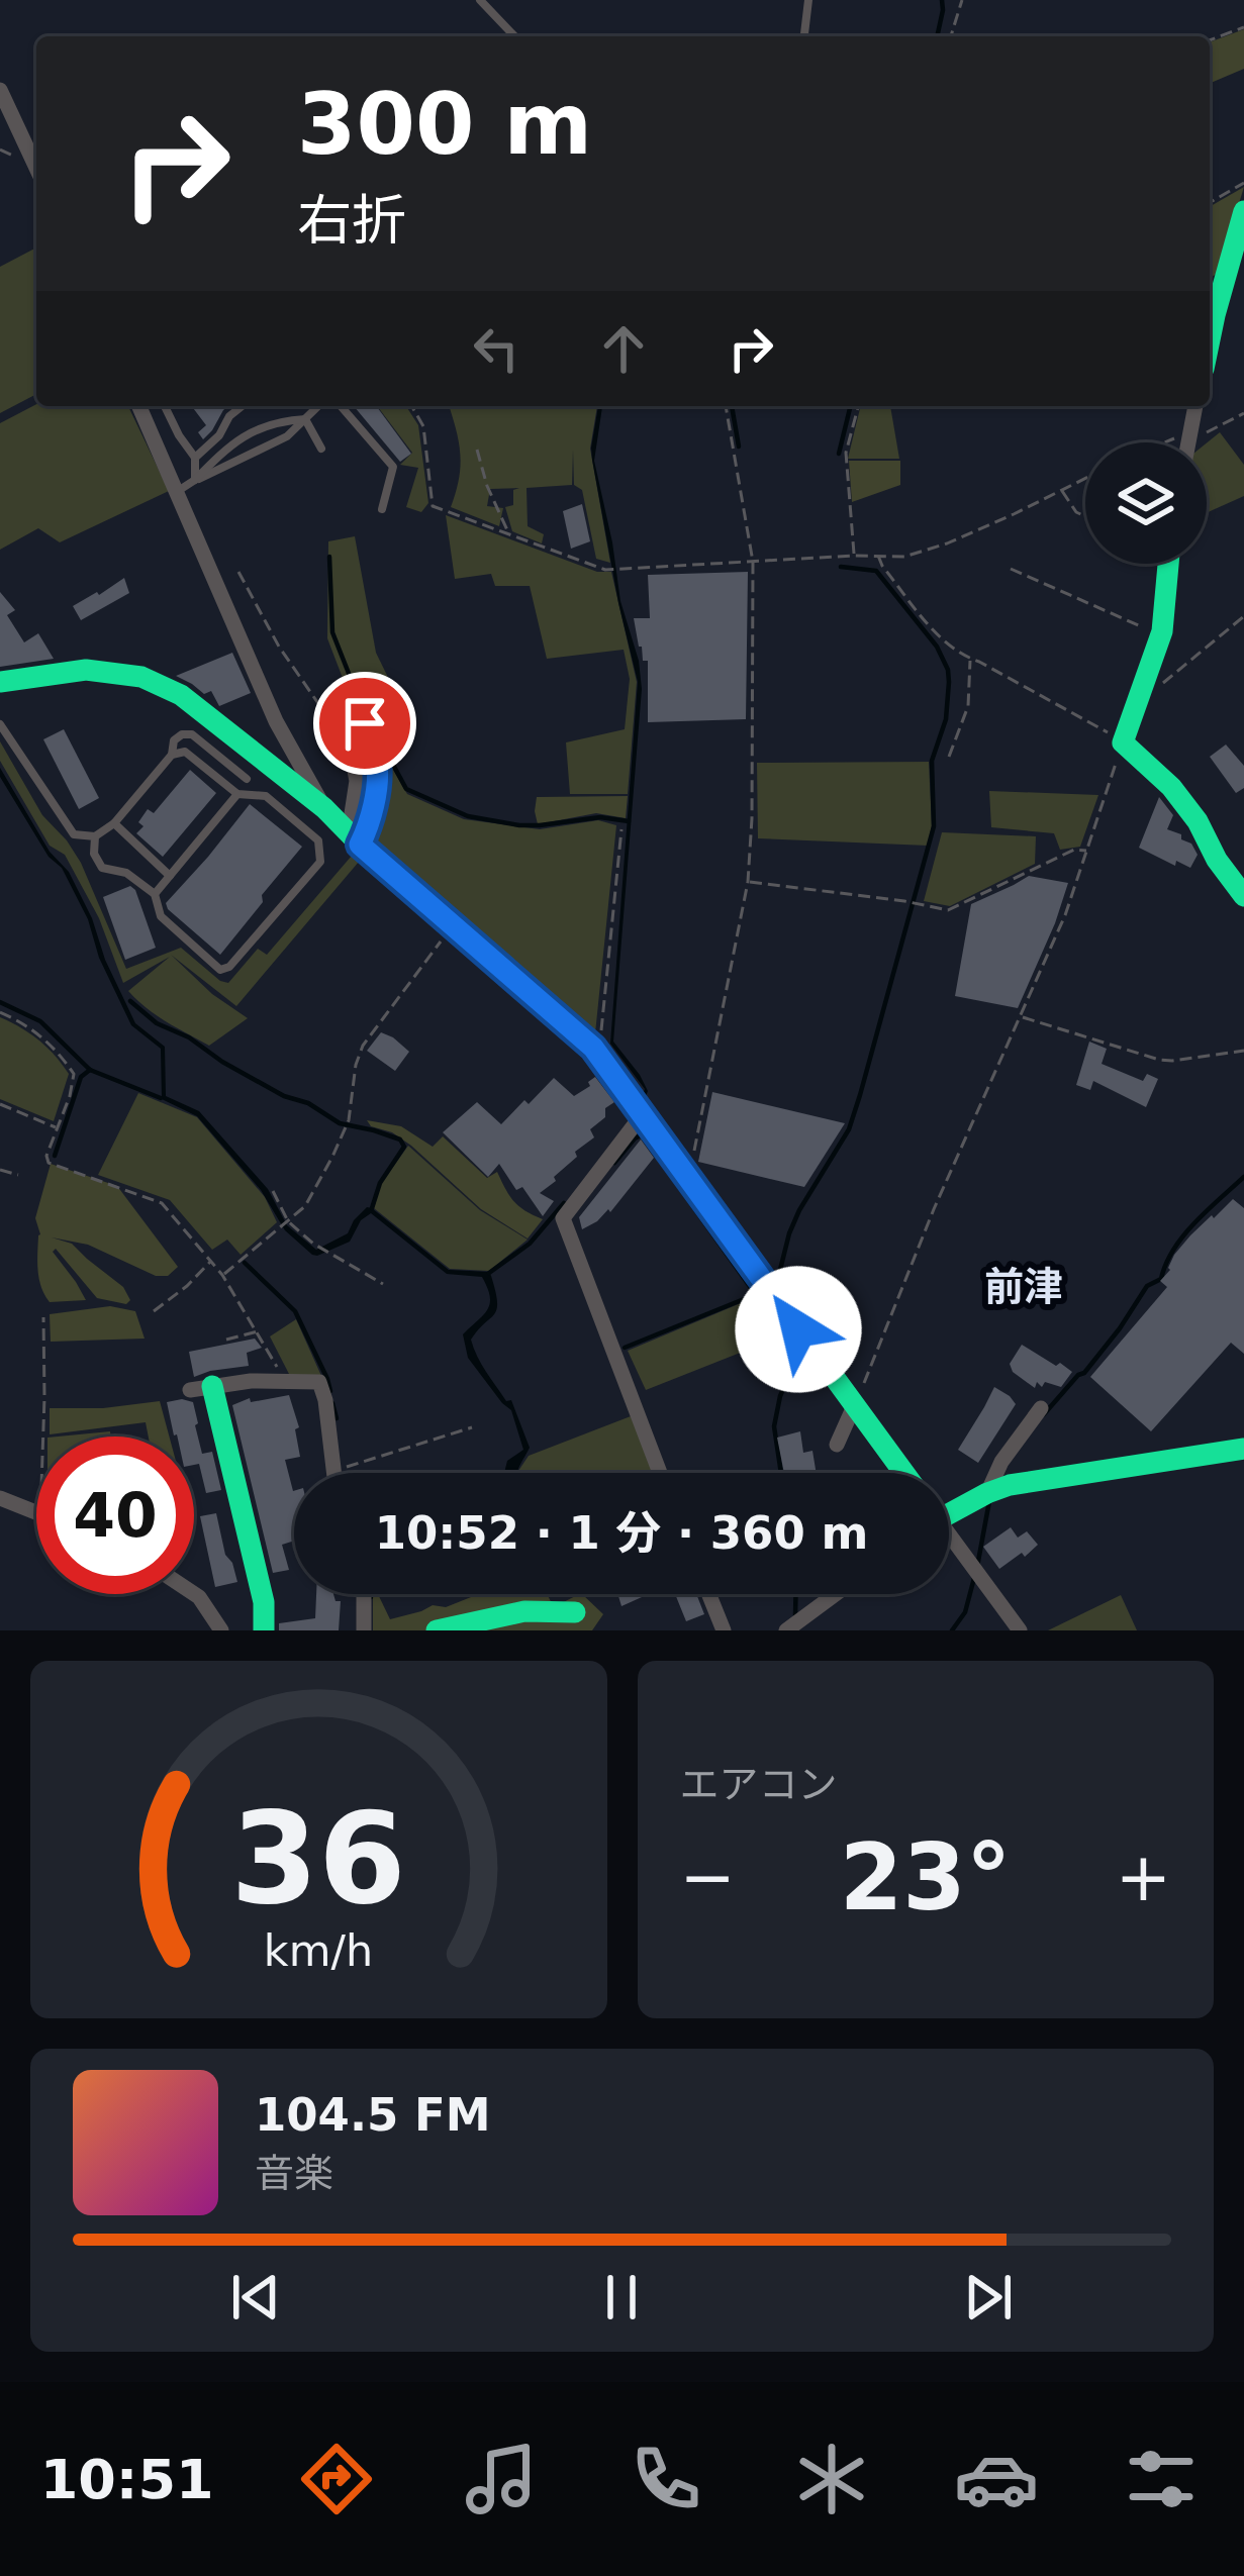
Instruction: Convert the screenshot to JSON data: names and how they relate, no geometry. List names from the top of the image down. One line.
{"districts":["前津"],"page":{"turn":["300 m","右折"],"limit":"40","trip":"10:52 · 1 分 · 360 m","tile":"エアコン","heat":["−","23°","+"],"song":["104.5 FM","音楽"],"tabs":"10:51","gauge":["36","km/h"]}}
